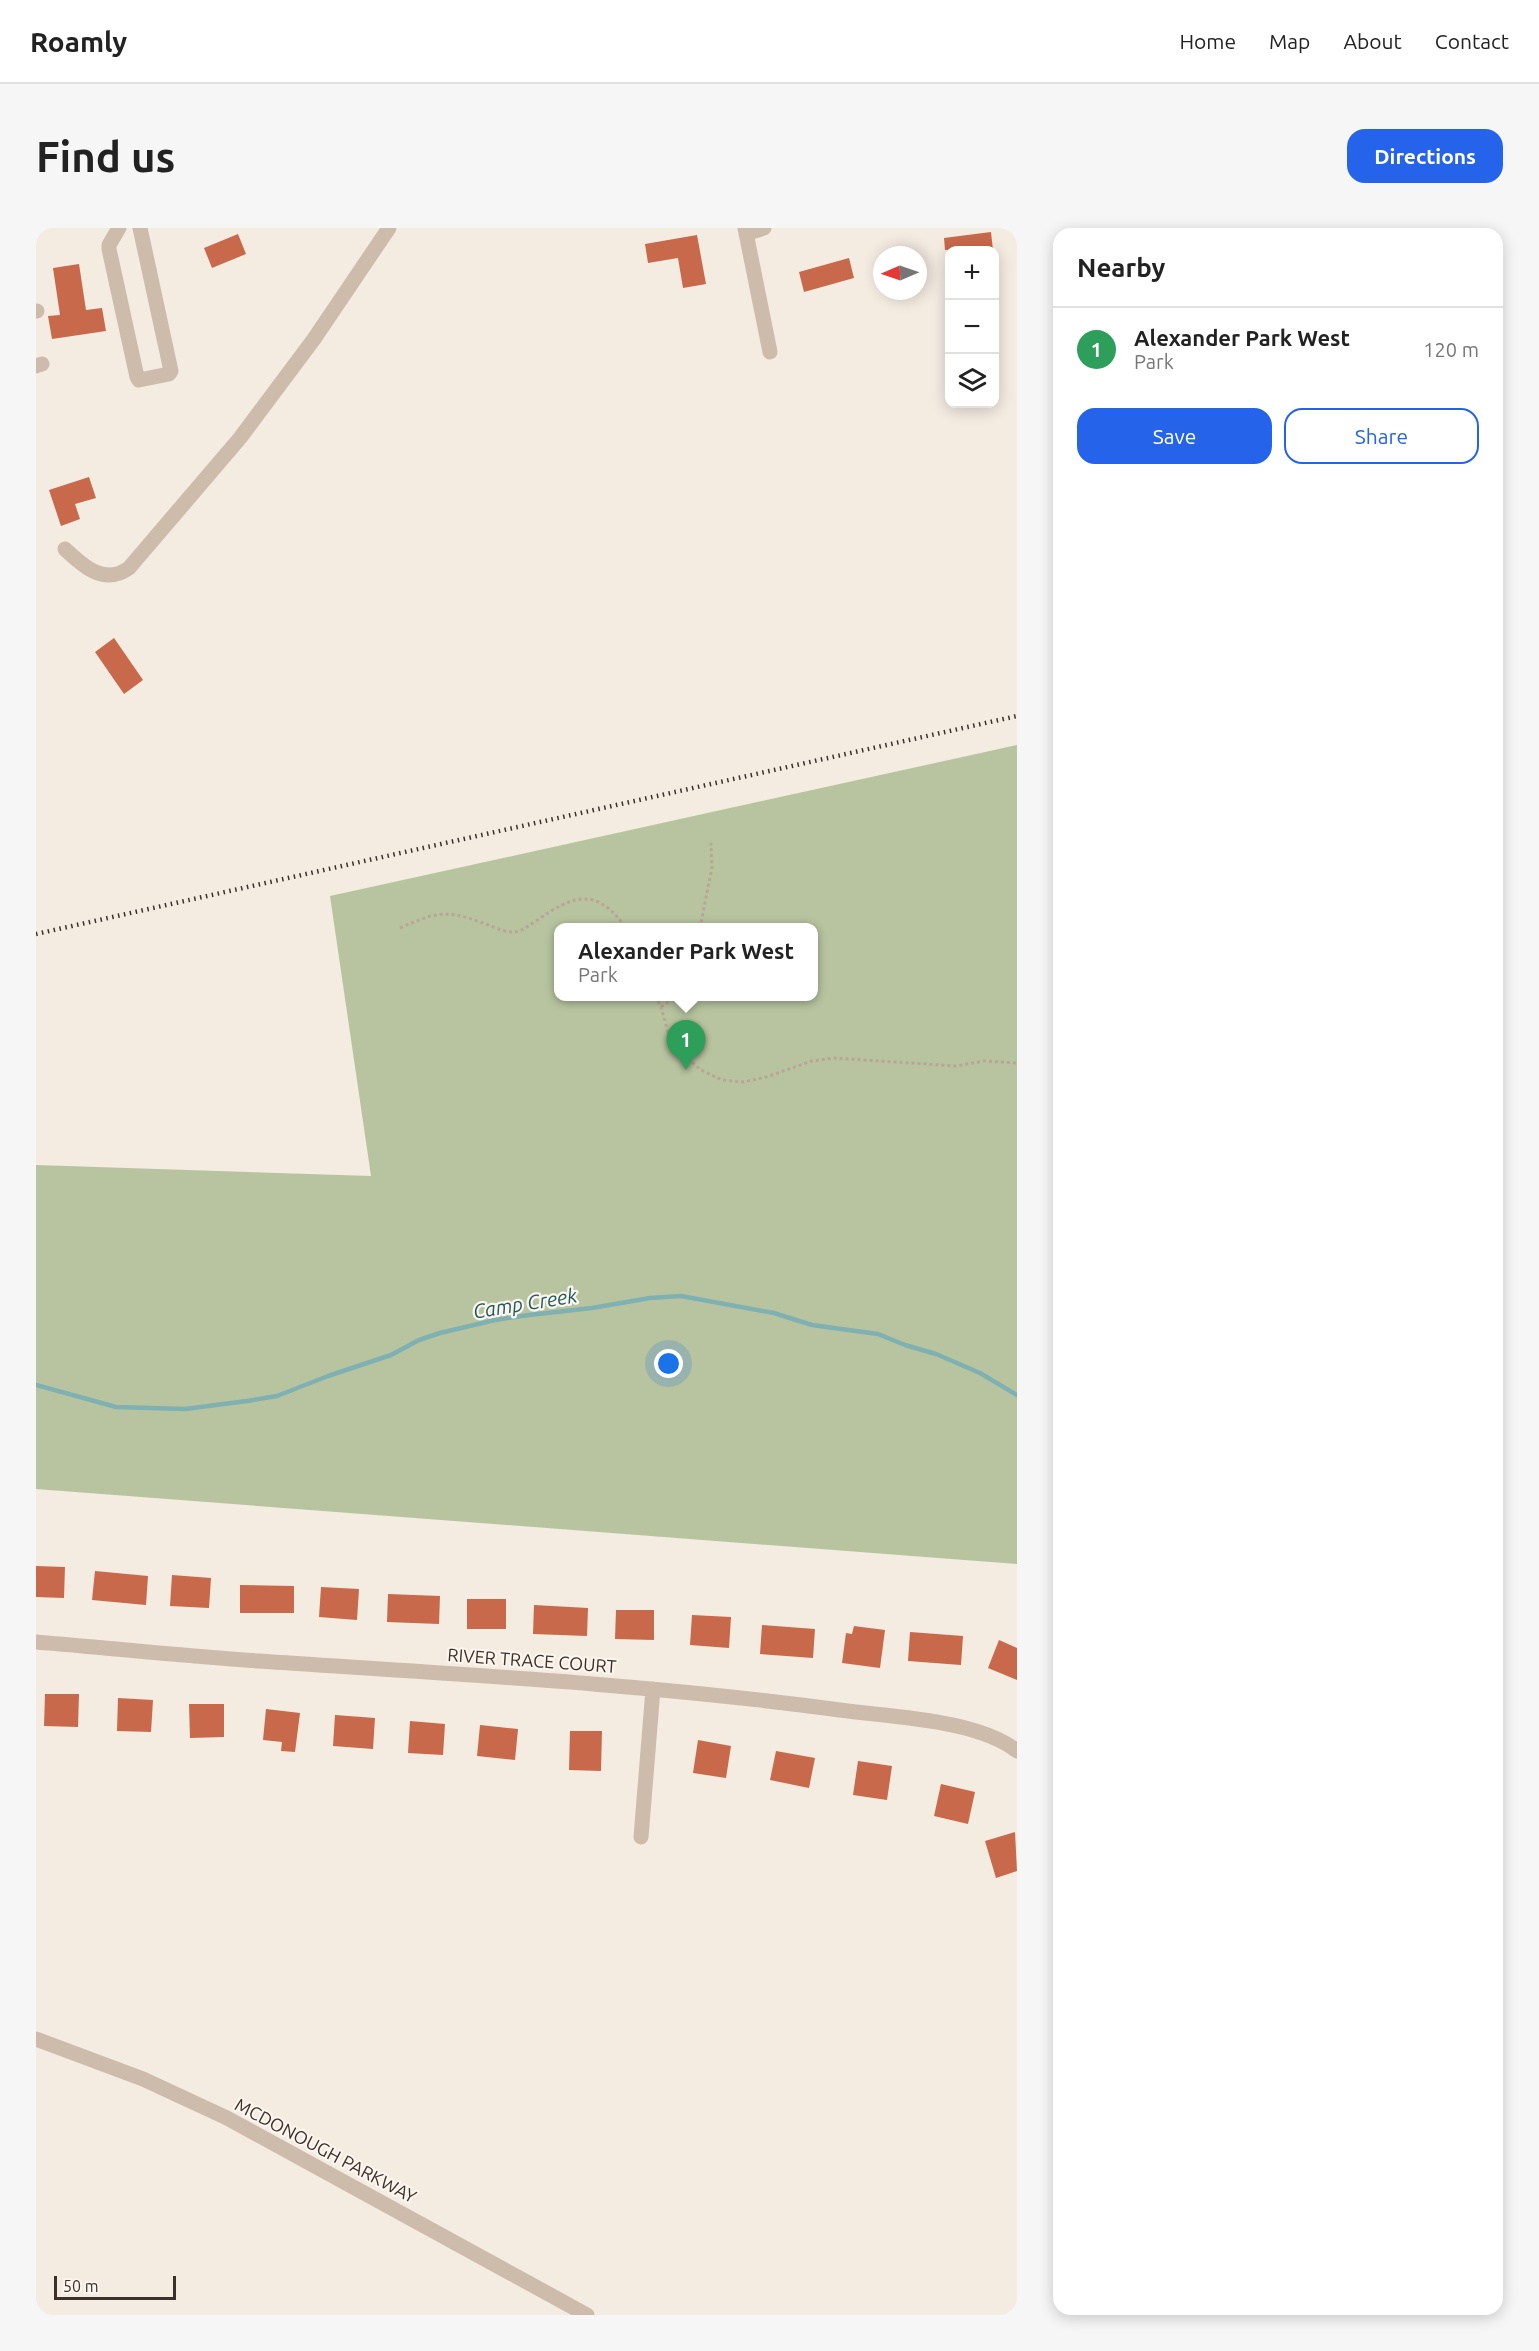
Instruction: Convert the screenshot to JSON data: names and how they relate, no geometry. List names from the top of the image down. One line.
{"streets":{"street":["RIVER TRACE COURT","MCDONOUGH PARKWAY"]},"water":["Camp Creek"],"scale_bar":"50 m","north":"left","page":{"header":"Roamly","nav":["Home","Map","About","Contact"],"buttons":["Directions",["Save","Share"]],"title":"Find us","heading":"Nearby","map_buttons":["+","−"],"list":[{"mark":"1","name":"Alexander Park West","note":"Park","value":"120 m"}],"popup":["Alexander Park West","Park"],"pins":"1","scale":"50 m"}}
